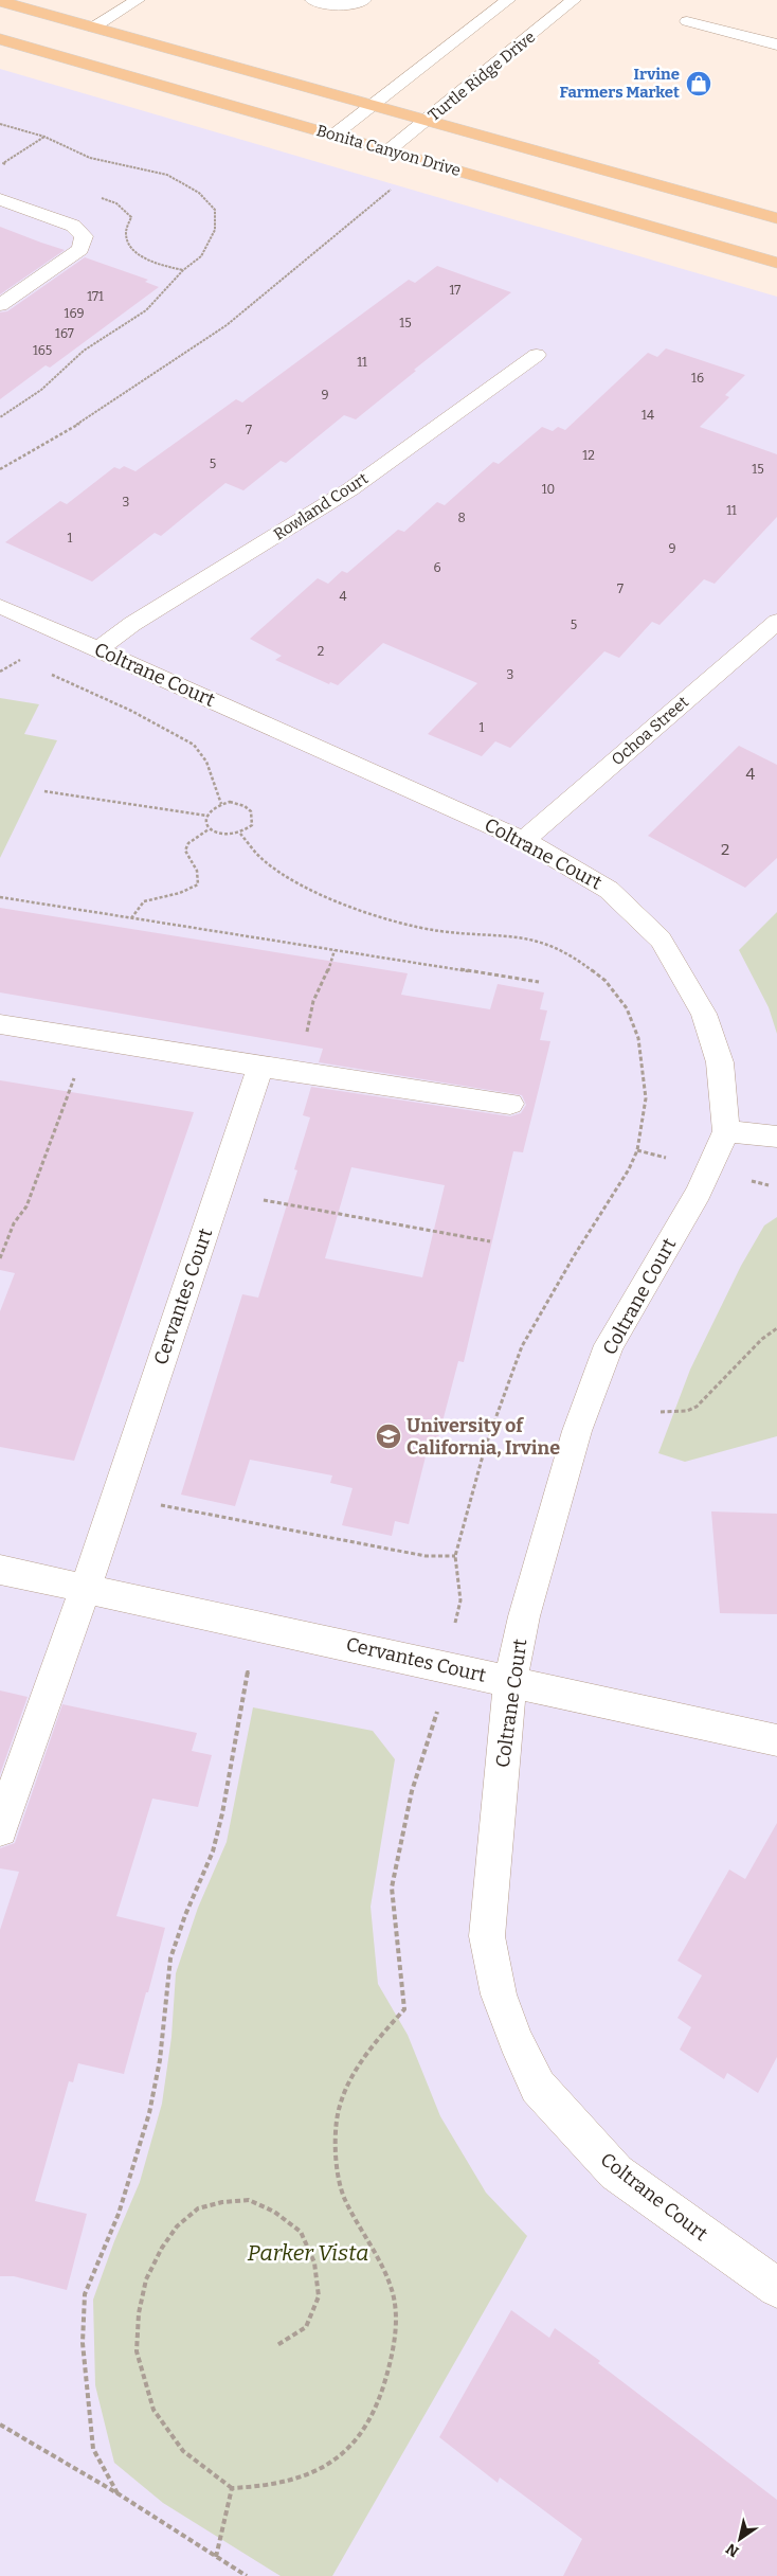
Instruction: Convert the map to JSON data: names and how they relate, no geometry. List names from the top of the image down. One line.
{"streets":{"main road":["Bonita Canyon Drive"],"street":["Turtle Ridge Drive","Rowland Court","Coltrane Court","Ochoa Street","Cervantes Court"]},"crossings":[["Turtle Ridge Drive","Bonita Canyon Drive"],["Rowland Court","Coltrane Court"],["Coltrane Court","Ochoa Street"],["Coltrane Court","Cervantes Court"]],"parks":["Parker Vista"],"places":{"shop":["Irvine Farmers Market"],"school or university":["University of California, Irvine"]},"house_numbers":["17","171","169","15","167","165","11","16","9","14","7","12","5","15","10","3","11","8","1","9","6","7","4","5","2","3","1","4","2"],"north":"bottom left"}
